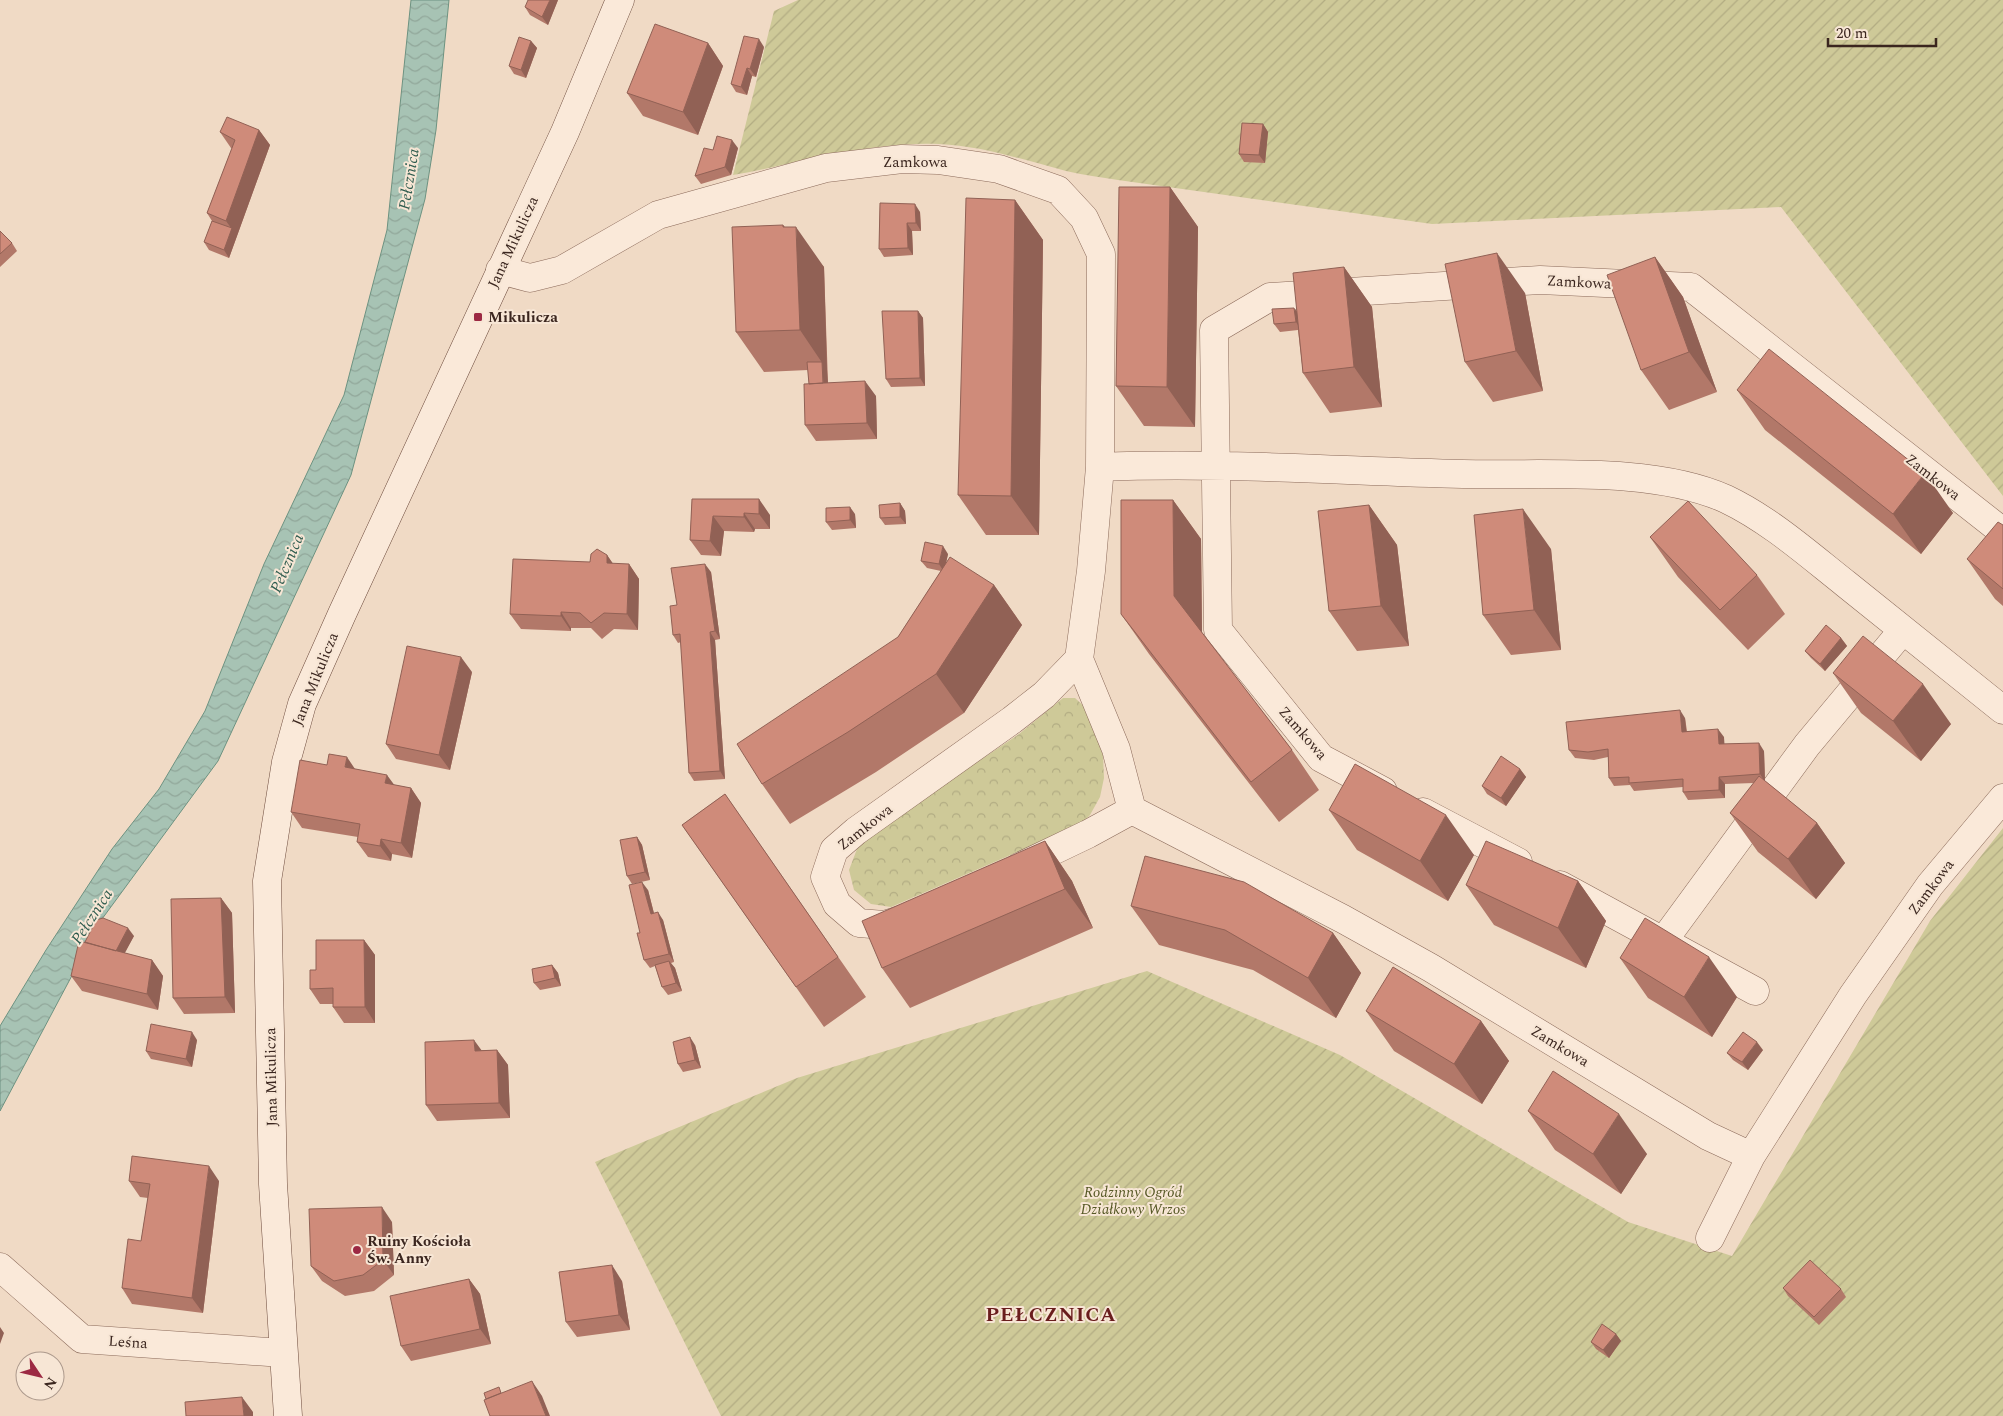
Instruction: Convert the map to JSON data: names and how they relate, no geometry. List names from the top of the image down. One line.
{"streets":{"street":["Zamkowa","Jana Mikulicza","Leśna"]},"crossings":[["Zamkowa","Jana Mikulicza"],["Jana Mikulicza","Leśna"]],"districts":["PEŁCZNICA"],"water":["Pełcznica"],"parks":["Rodzinny Ogród Działkowy Wrzos"],"places":{"transit":["Mikulicza"],"other":["Ruiny Kościoła Św. Anny"]},"scale_bar":"20 m","north":"bottom right"}
